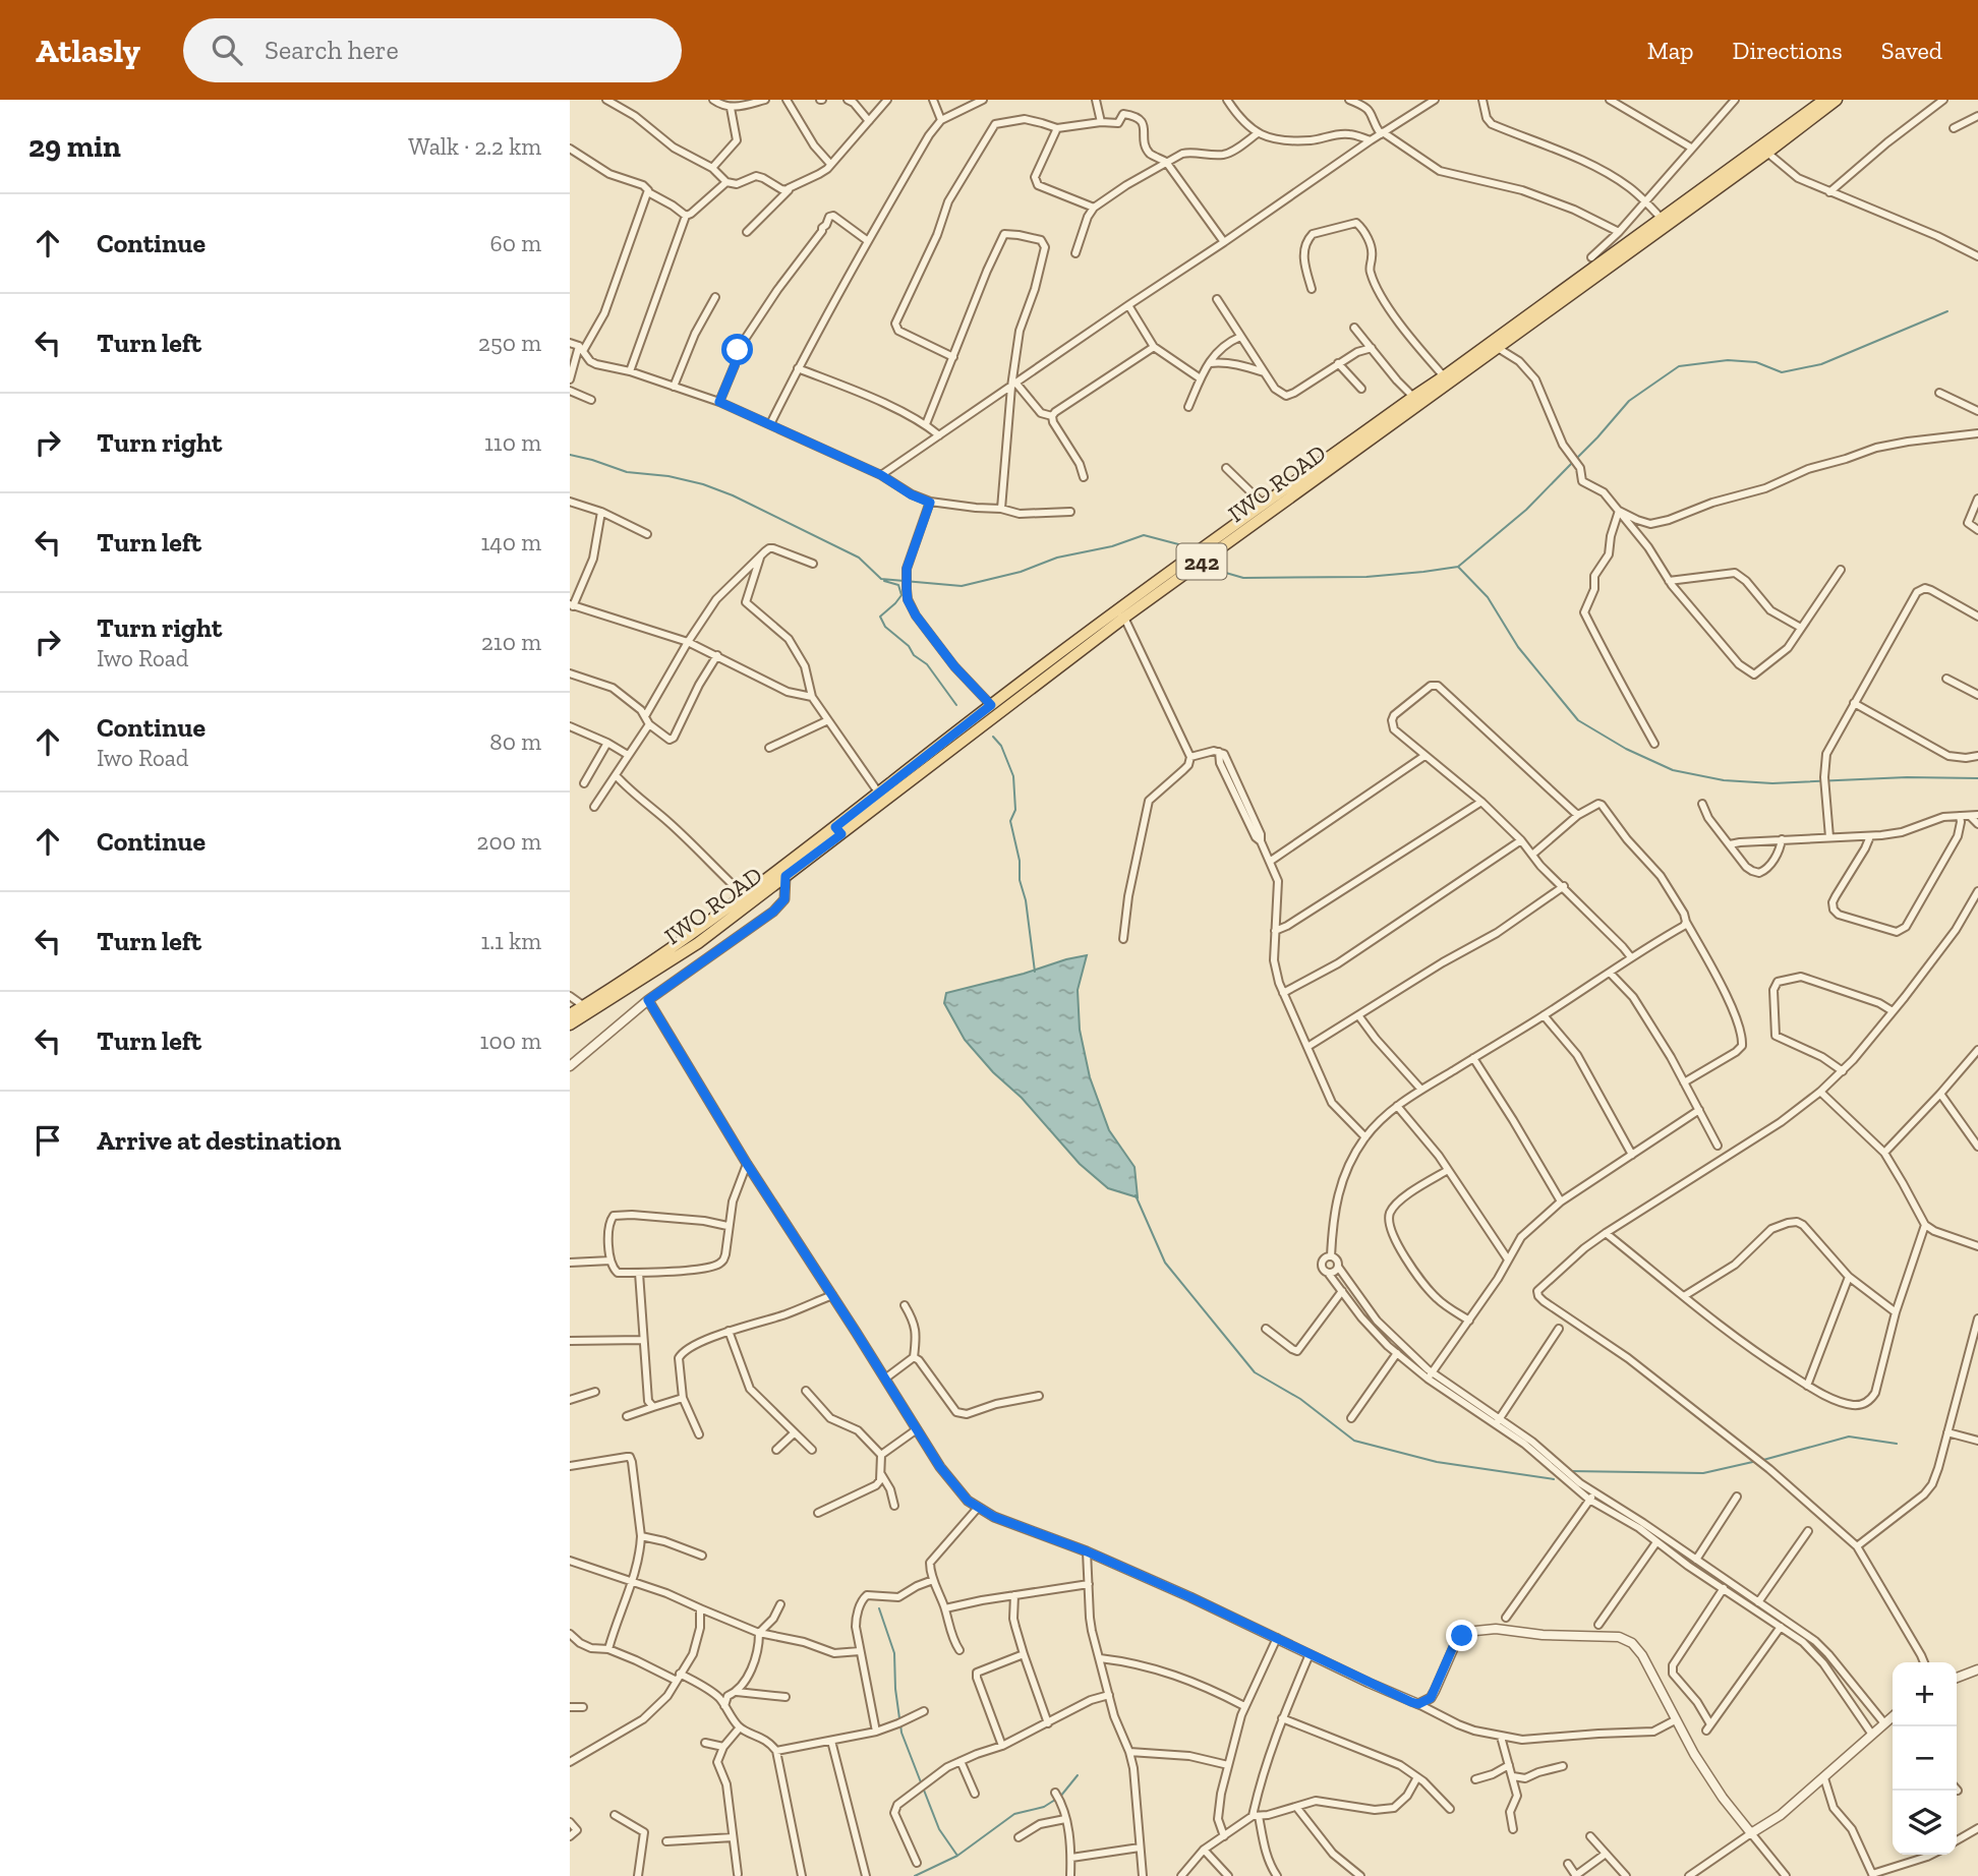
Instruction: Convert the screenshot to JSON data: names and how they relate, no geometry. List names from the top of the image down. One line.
{"streets":{"main road":["IWO ROAD","242"]},"page":{"header":"Atlasly","search":"Search here","nav":["Map","Directions","Saved"],"heading":["29 min","Walk · 2.2 km"],"list":[["Continue","60 m"],["Turn left","250 m"],["Turn right","110 m"],["Turn left","140 m"],["Turn right","Iwo Road","210 m"],["Continue","Iwo Road","80 m"],["Continue","200 m"],["Turn left","1.1 km"],["Turn left","100 m"],"Arrive at destination"],"map_buttons":["+","−"]}}
